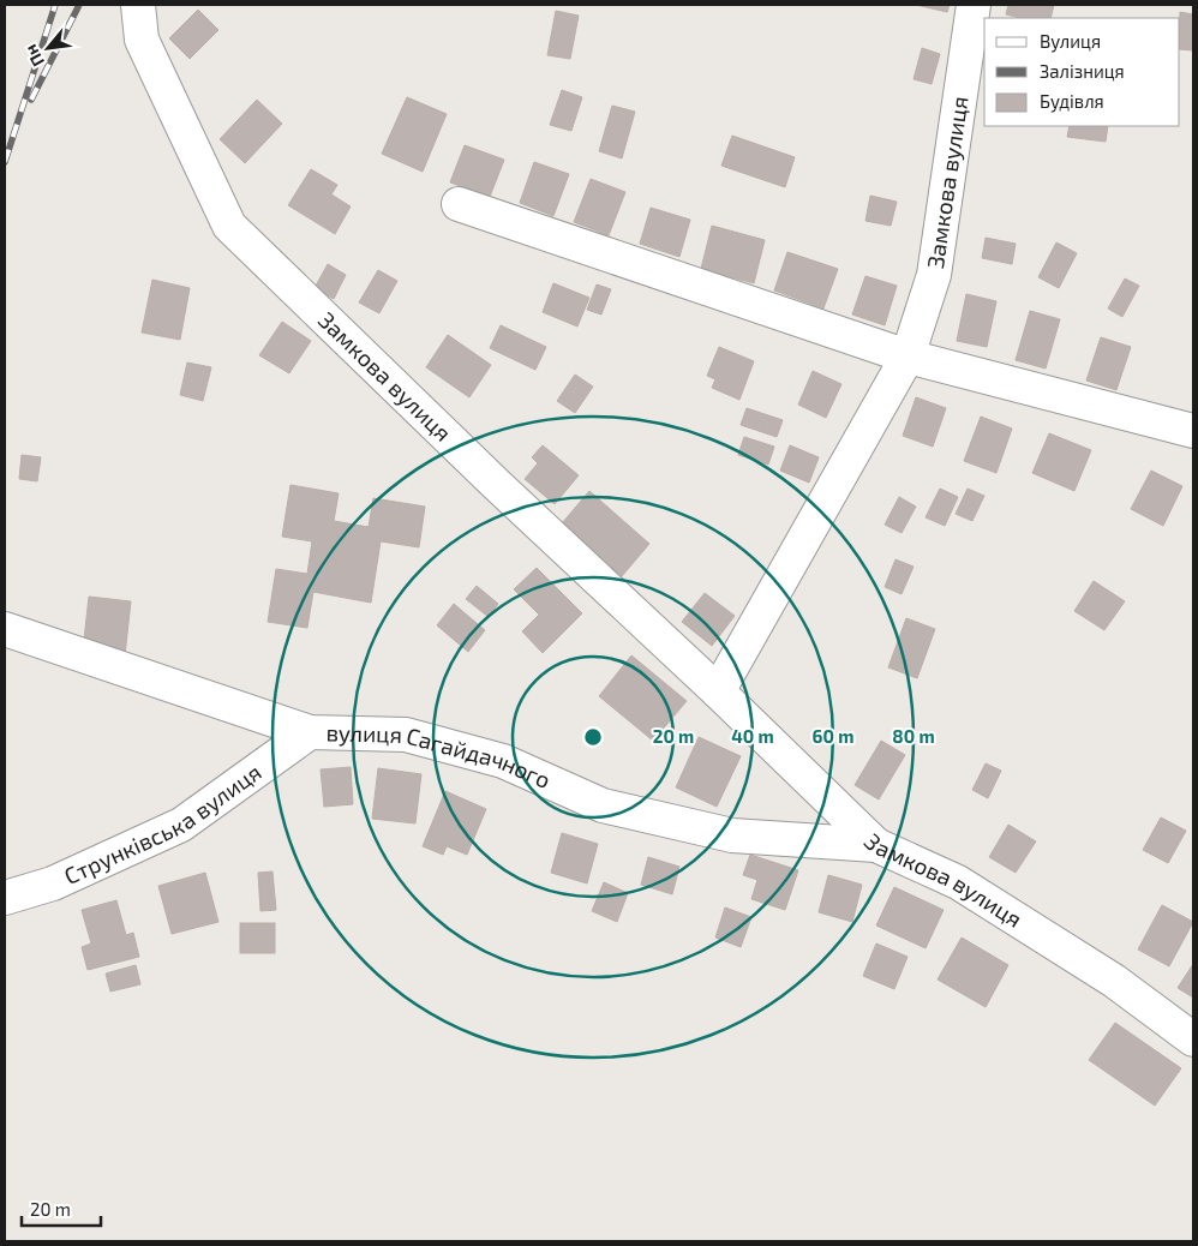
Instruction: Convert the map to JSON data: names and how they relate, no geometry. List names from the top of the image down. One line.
{"streets":{"street":["Замкова вулиця","вулиця Сагайдачного","Струнківська вулиця"]},"crossings":[["Замкова вулиця","вулиця Сагайдачного"],["вулиця Сагайдачного","Струнківська вулиця"]],"legend":["Вулиця","Залізниця","Будівля"],"scale_bar":"20 m","north":"bottom left","rings":["20 m","40 m","60 m","80 m"]}
